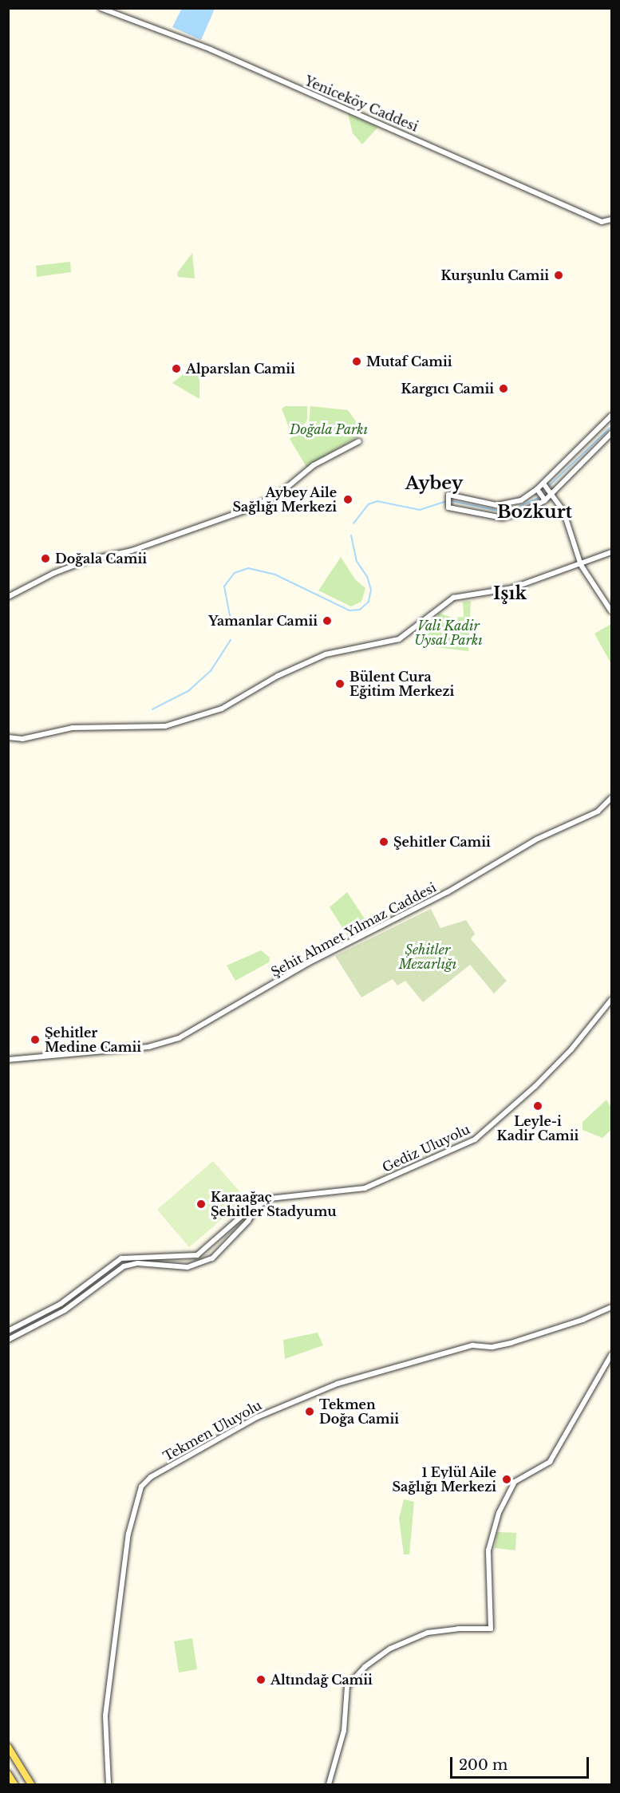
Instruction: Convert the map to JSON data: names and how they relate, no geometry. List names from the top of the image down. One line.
{"streets":{"street":["Yeniceköy Caddesi","Şehit Ahmet Yılmaz Caddesi","Gediz Uluyolu","Tekmen Uluyolu"]},"districts":["Aybey","Bozkurt","Işık"],"parks":["Doğala Parkı","Vali Kadir Uysal Parkı","Şehitler Mezarlığı"],"places":["Kurşunlu Camii","Mutaf Camii","Alparslan Camii","Kargıcı Camii","Aybey Aile Sağlığı Merkezi","Doğala Camii","Yamanlar Camii","Bülent Cura Eğitim Merkezi","Şehitler Camii","Şehitler Medine Camii","Leyle-i Kadir Camii","Karaağaç Şehitler Stadyumu","Tekmen Doğa Camii","1 Eylül Aile Sağlığı Merkezi","Altındağ Camii"],"scale_bar":"200 m"}
